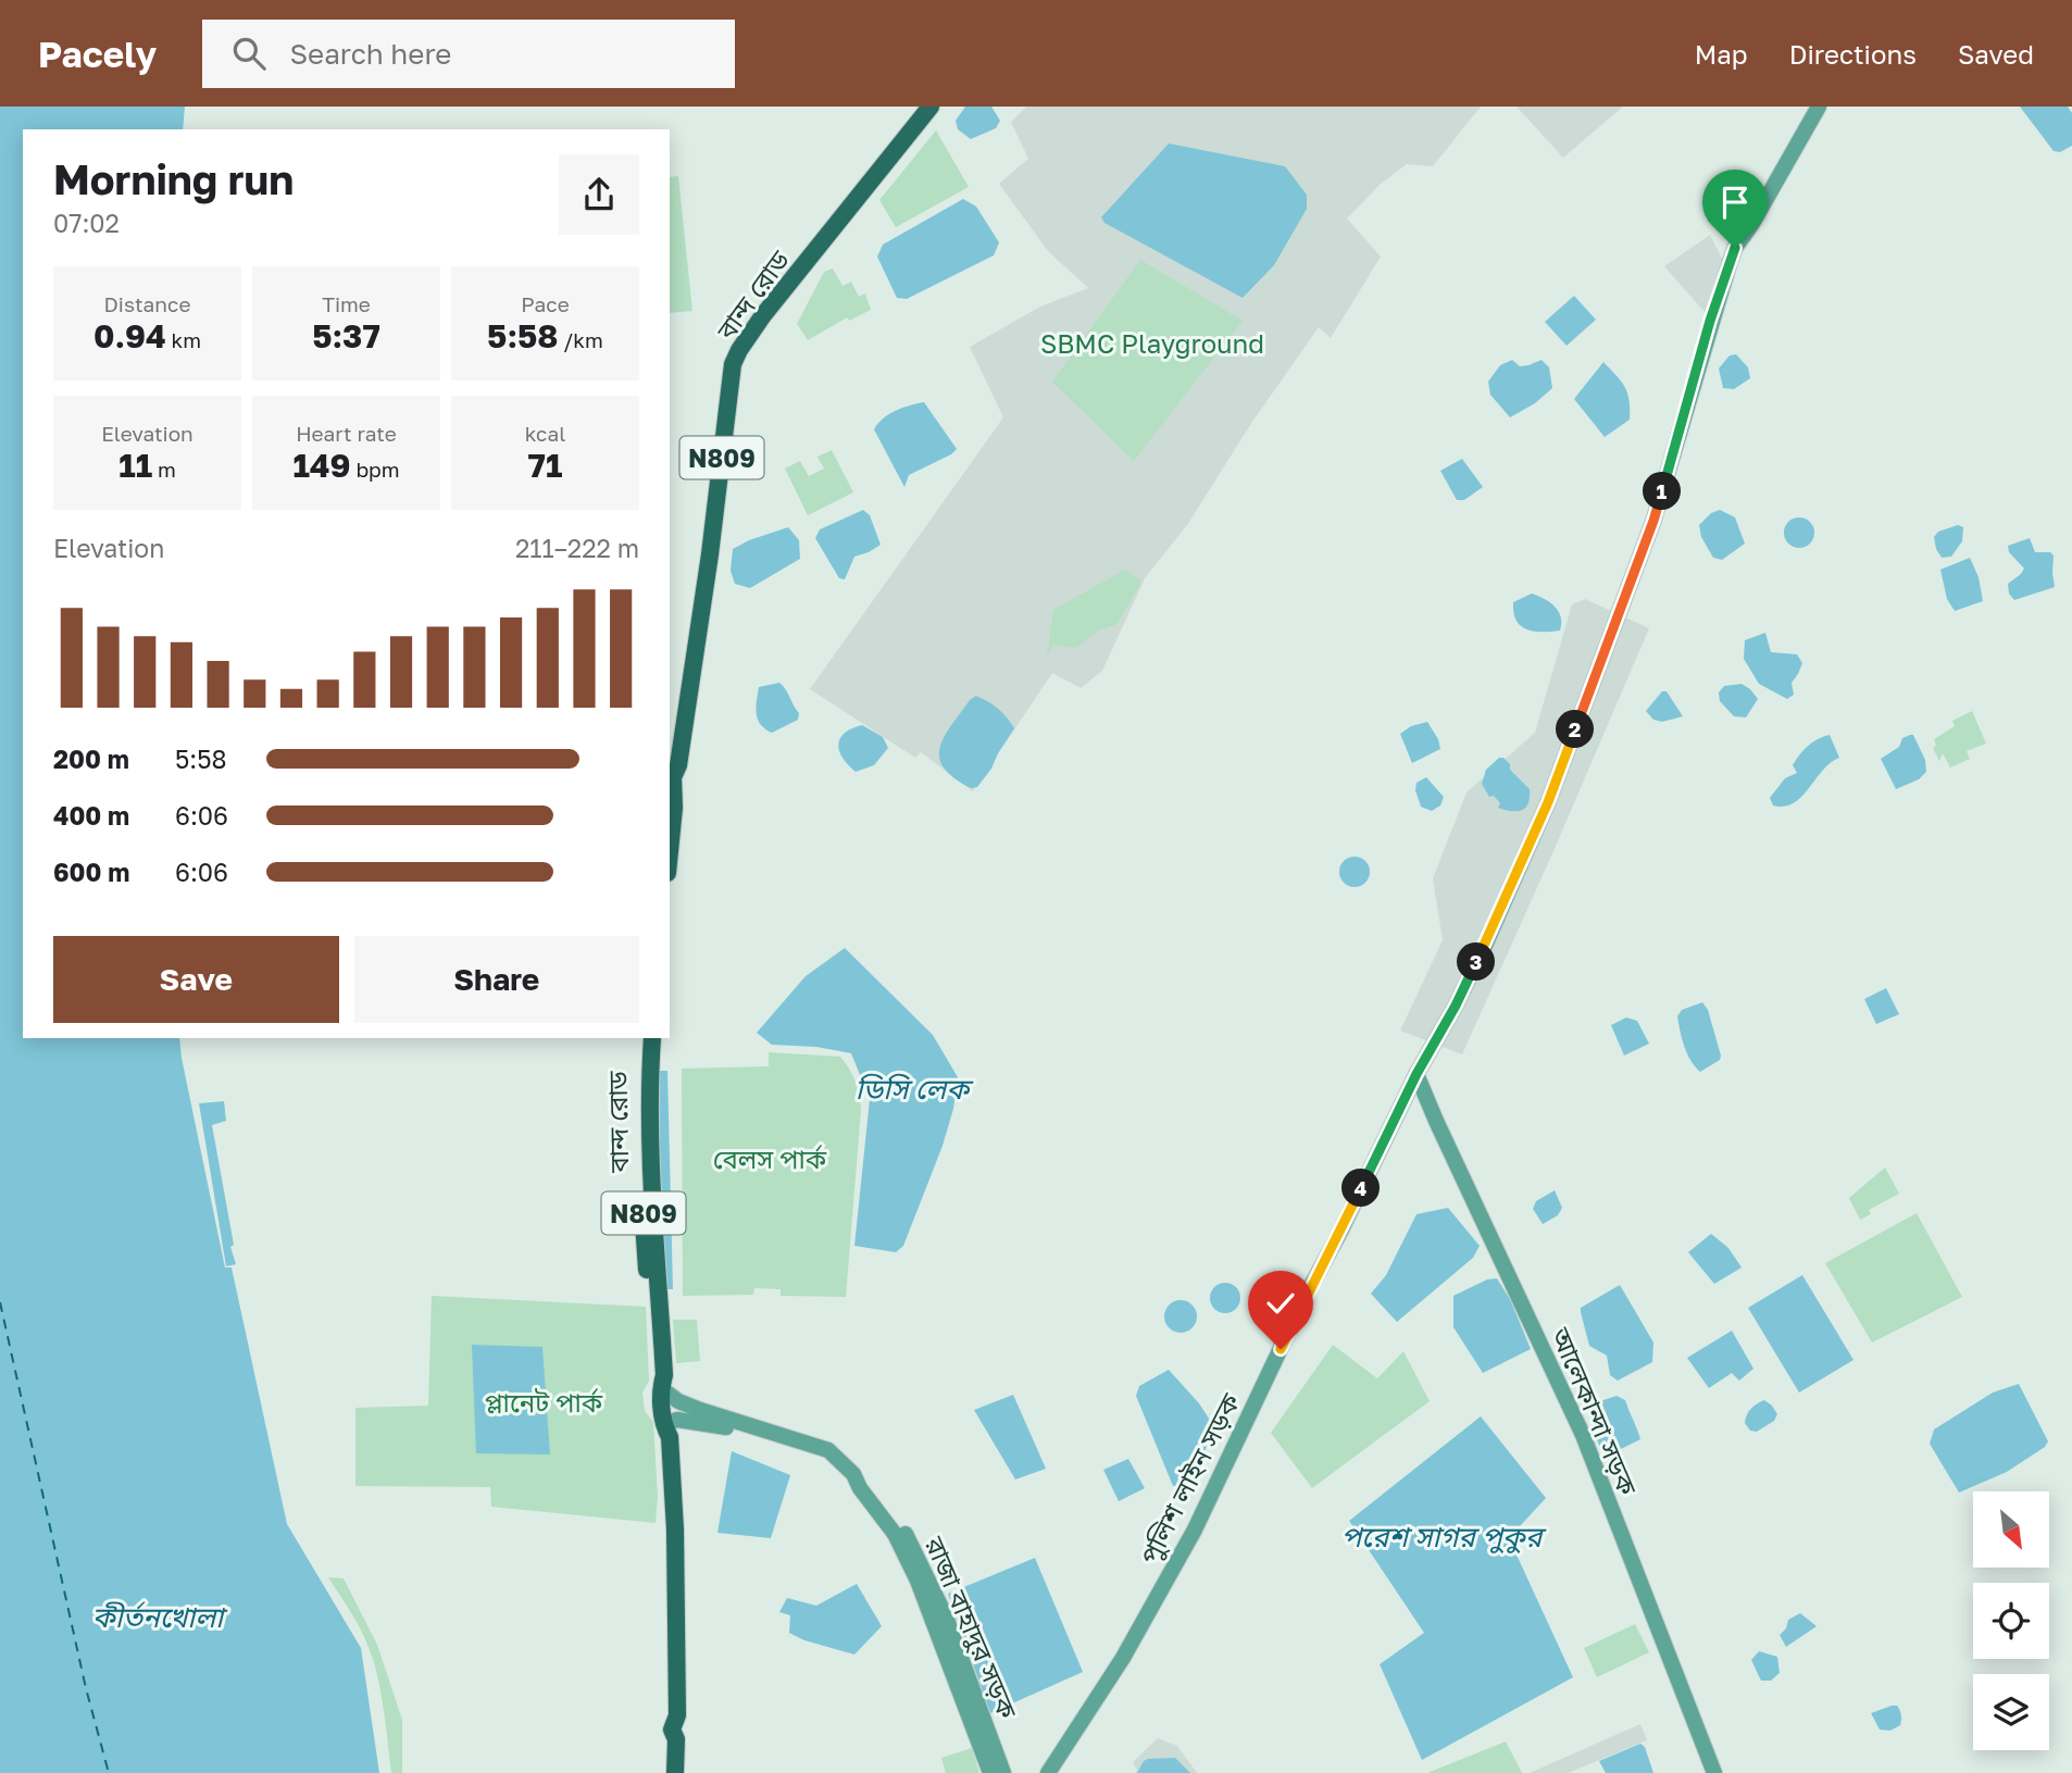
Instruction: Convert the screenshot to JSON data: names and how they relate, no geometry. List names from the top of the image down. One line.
{"streets":{"highway":["বান্দ রোড","N809"],"main road":["আলেকান্দা সড়ক","পুলিশ লাইন সড়ক","রাজা বাহাদুর সড়ক"]},"crossings":[["বান্দ রোড","রাজা বাহাদুর সড়ক"],["আলেকান্দা সড়ক","পুলিশ লাইন সড়ক"]],"water":["ডিসি লেক","পরেশ সাগর পুকুর","কীর্তনখোলা"],"parks":["SBMC Playground","বেলস পার্ক","প্লানেট পার্ক"],"north":"bottom right","page":{"header":"Pacely","search":"Search here","nav":["Map","Directions","Saved"],"heading":["Morning run","07:02"],"stats":[["Distance","0.94 km"],["Time","5:37"],["Pace","5:58 /km"],["Elevation","11 m"],["Heart rate","149 bpm"],["kcal","71"]],"pins":["1","2","3","4"],"chart":["Elevation","211–222 m"],"list":[{"name":"200 m","note":"5:58"},{"name":"400 m","note":"6:06"},{"name":"600 m","note":"6:06"}],"buttons":["Save","Share"]}}
